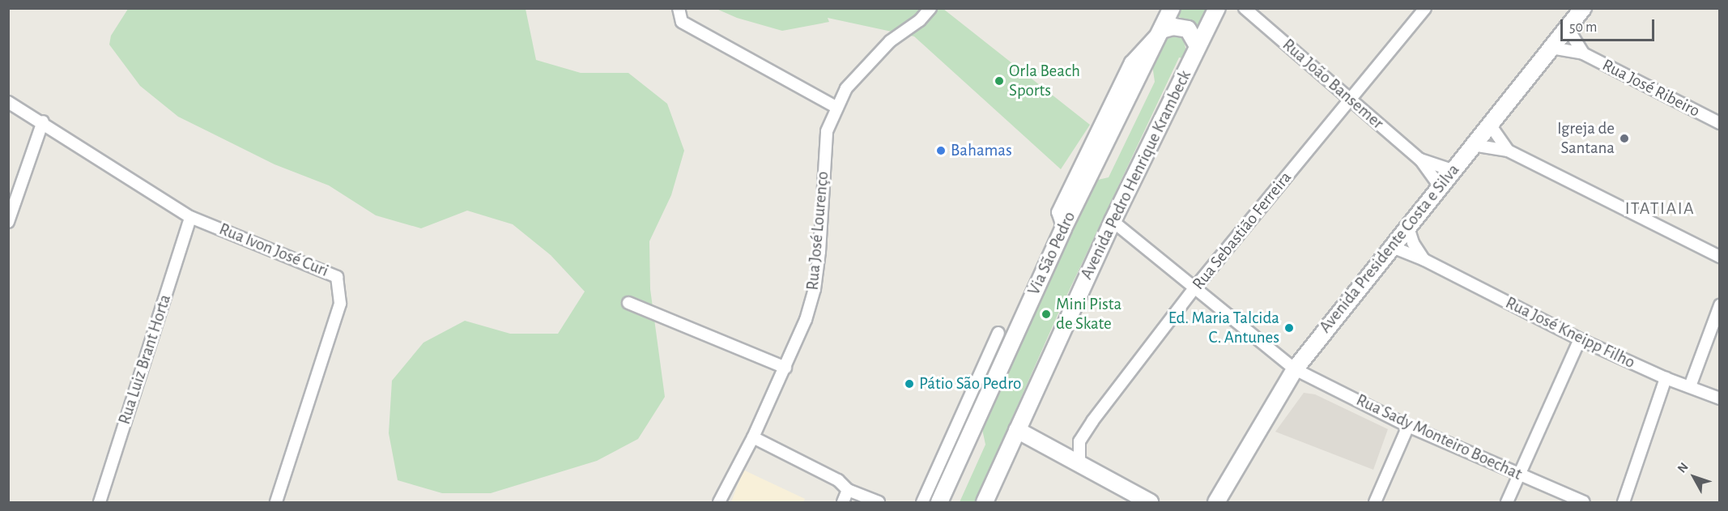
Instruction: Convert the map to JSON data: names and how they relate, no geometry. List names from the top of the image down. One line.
{"streets":{"main road":["Avenida Pedro Henrique Krambeck","Avenida Presidente Costa e Silva","Via São Pedro"],"street":["Rua João Bansemer","Rua José Ribeiro","Rua José Lourenço","Rua Sebastião Ferreira","Rua Ivon José Curi","Rua José Kneipp Filho","Rua Luiz Brant Horta","Rua Sady Monteiro Boechat"]},"crossings":[["Rua João Bansemer","Rua Sebastião Ferreira"],["Rua João Bansemer","Avenida Presidente Costa e Silva"],["Rua José Ribeiro","Avenida Presidente Costa e Silva"],["Avenida Pedro Henrique Krambeck","Rua Sady Monteiro Boechat"],["Rua Sebastião Ferreira","Rua Sady Monteiro Boechat"],["Avenida Presidente Costa e Silva","Rua José Kneipp Filho"],["Avenida Presidente Costa e Silva","Rua Sady Monteiro Boechat"],["Rua Ivon José Curi","Rua Luiz Brant Horta"]],"districts":["ITATIAIA"],"places":["Orla Beach Sports","Igreja de Santana","Bahamas","Mini Pista de Skate","Ed. Maria Talcida C. Antunes","Pátio São Pedro"],"scale_bar":"50 m","north":"top left"}
